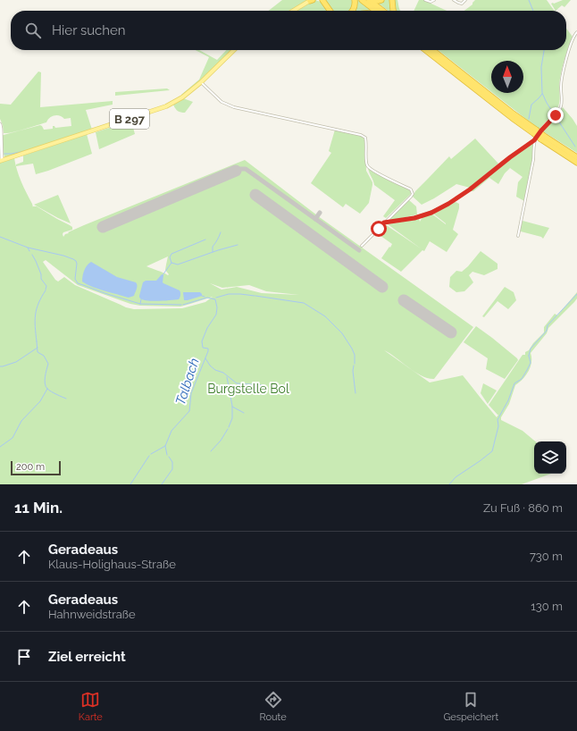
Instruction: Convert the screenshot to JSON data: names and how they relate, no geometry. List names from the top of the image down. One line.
{"streets":{"main road":["B 297"]},"water":["Talbach"],"parks":["Burgstelle Bol"],"scale_bar":"200 m","north":"top","page":{"search":"Hier suchen","scale":"200 m","heading":["11 Min.","Zu Fuß · 860 m"],"list":[["Geradeaus","Klaus-Holighaus-Straße","730 m"],["Geradeaus","Hahnweidstraße","130 m"],"Ziel erreicht"],"nav":["Karte","Route","Gespeichert"]}}
